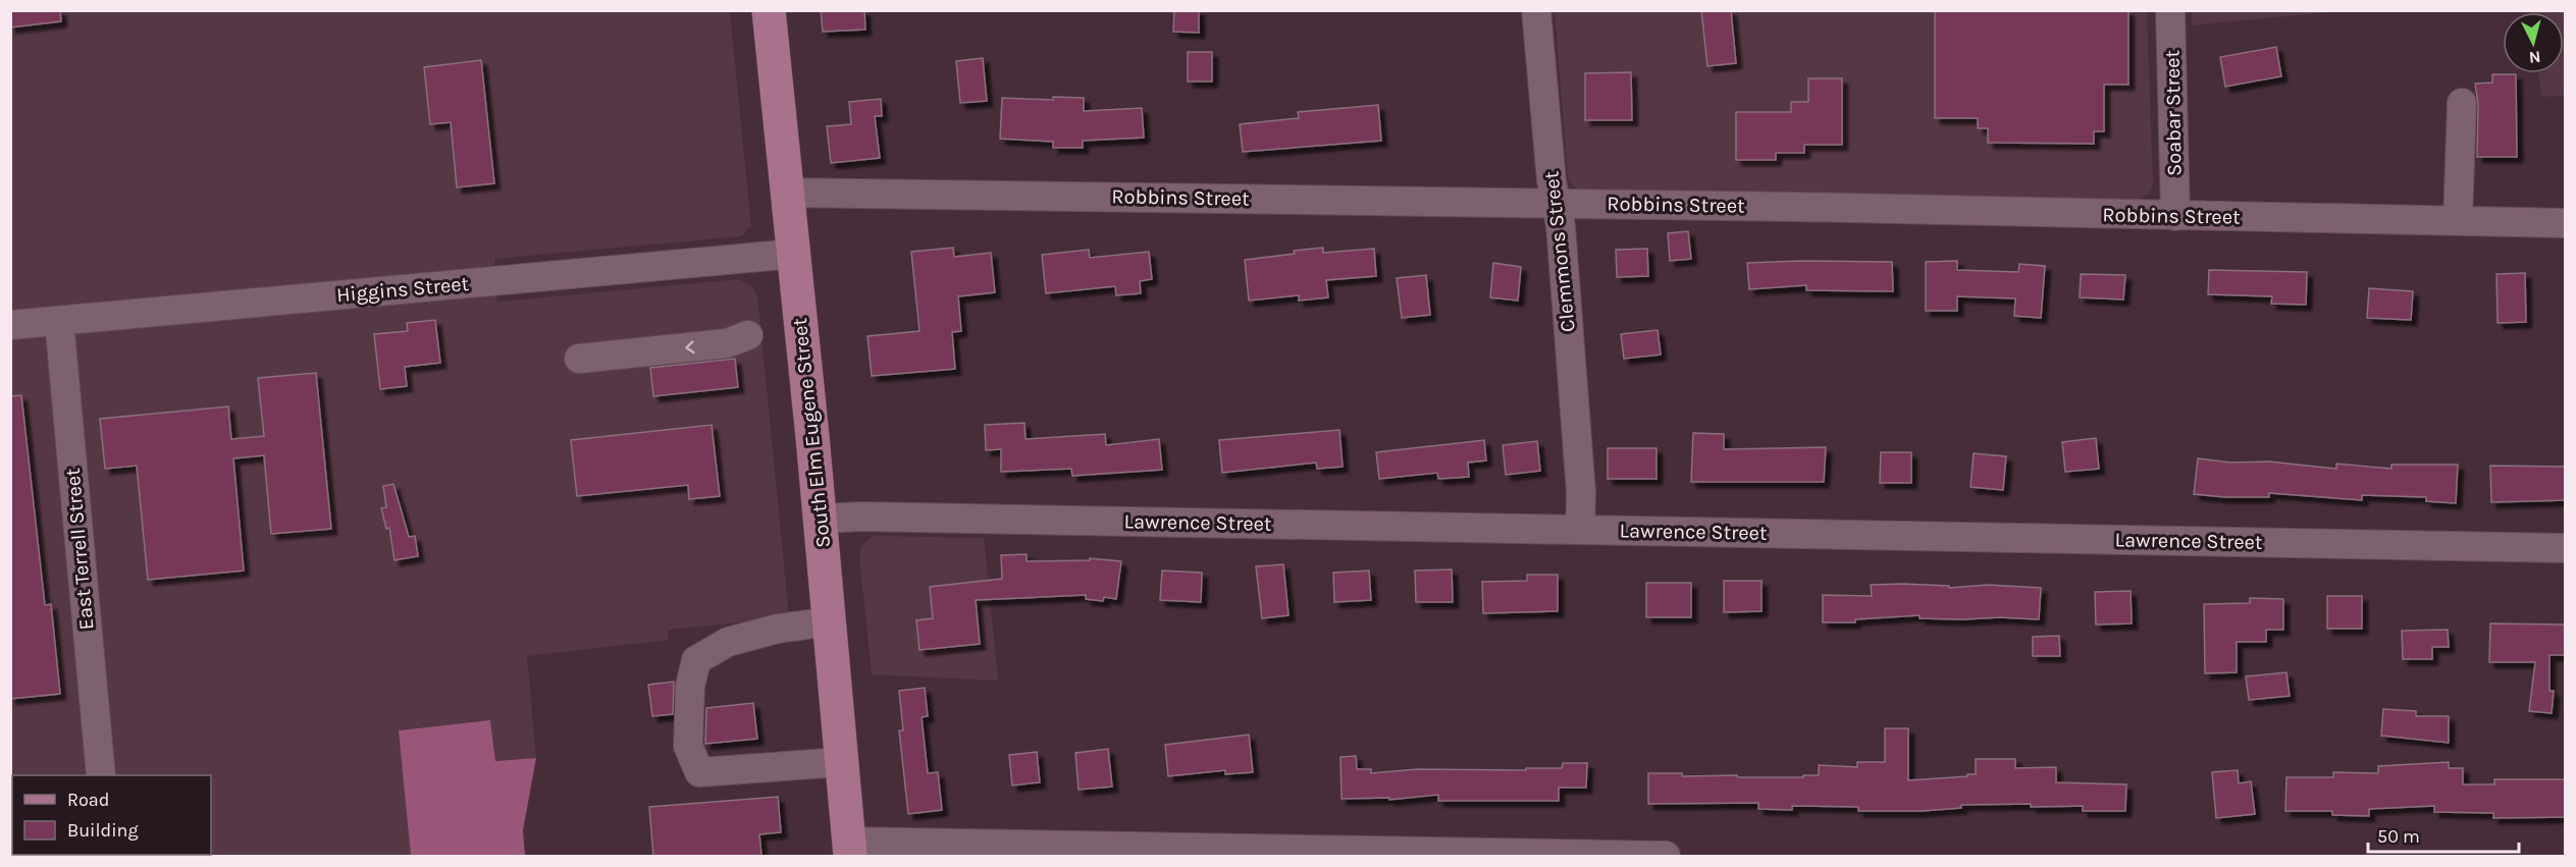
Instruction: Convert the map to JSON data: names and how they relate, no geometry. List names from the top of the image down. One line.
{"streets":{"main road":["South Elm Eugene Street"],"street":["Soabar Street","Robbins Street","Clemmons Street","Higgins Street","Lawrence Street","East Terrell Street"]},"crossings":[["Soabar Street","Robbins Street"],["Robbins Street","Clemmons Street"],["Robbins Street","South Elm Eugene Street"],["Clemmons Street","Lawrence Street"],["Higgins Street","South Elm Eugene Street"],["Higgins Street","East Terrell Street"],["South Elm Eugene Street","Lawrence Street"]],"legend":["Road","Building"],"scale_bar":"50 m","north":"bottom"}
